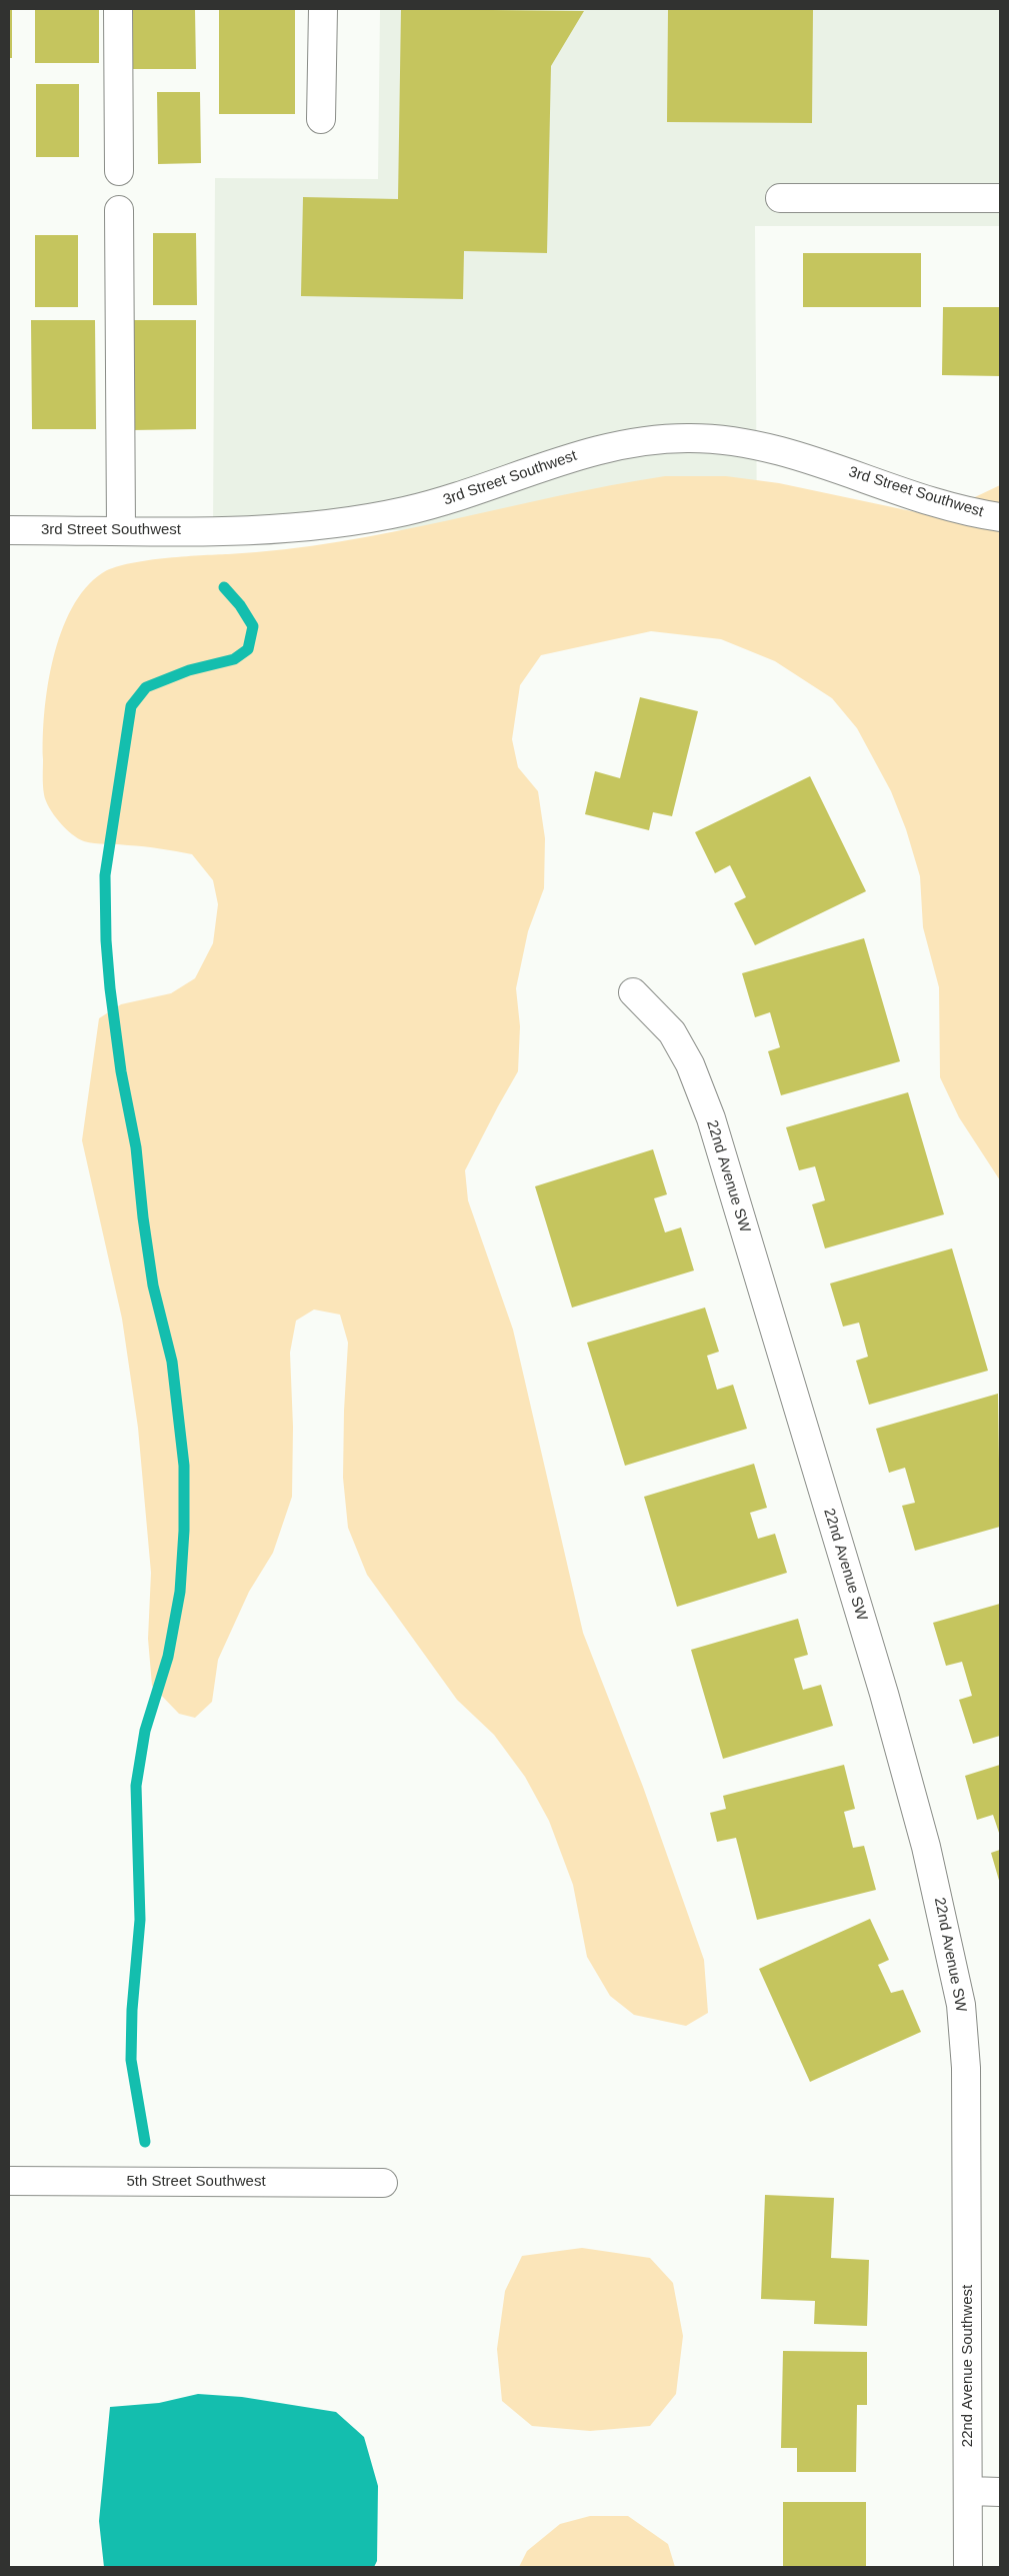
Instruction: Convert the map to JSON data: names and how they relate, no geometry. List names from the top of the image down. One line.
{"streets":{"street":["3rd Street Southwest","22nd Avenue SW","5th Street Southwest","22nd Avenue Southwest"]},"crossings":[["22nd Avenue SW","22nd Avenue Southwest"]]}
